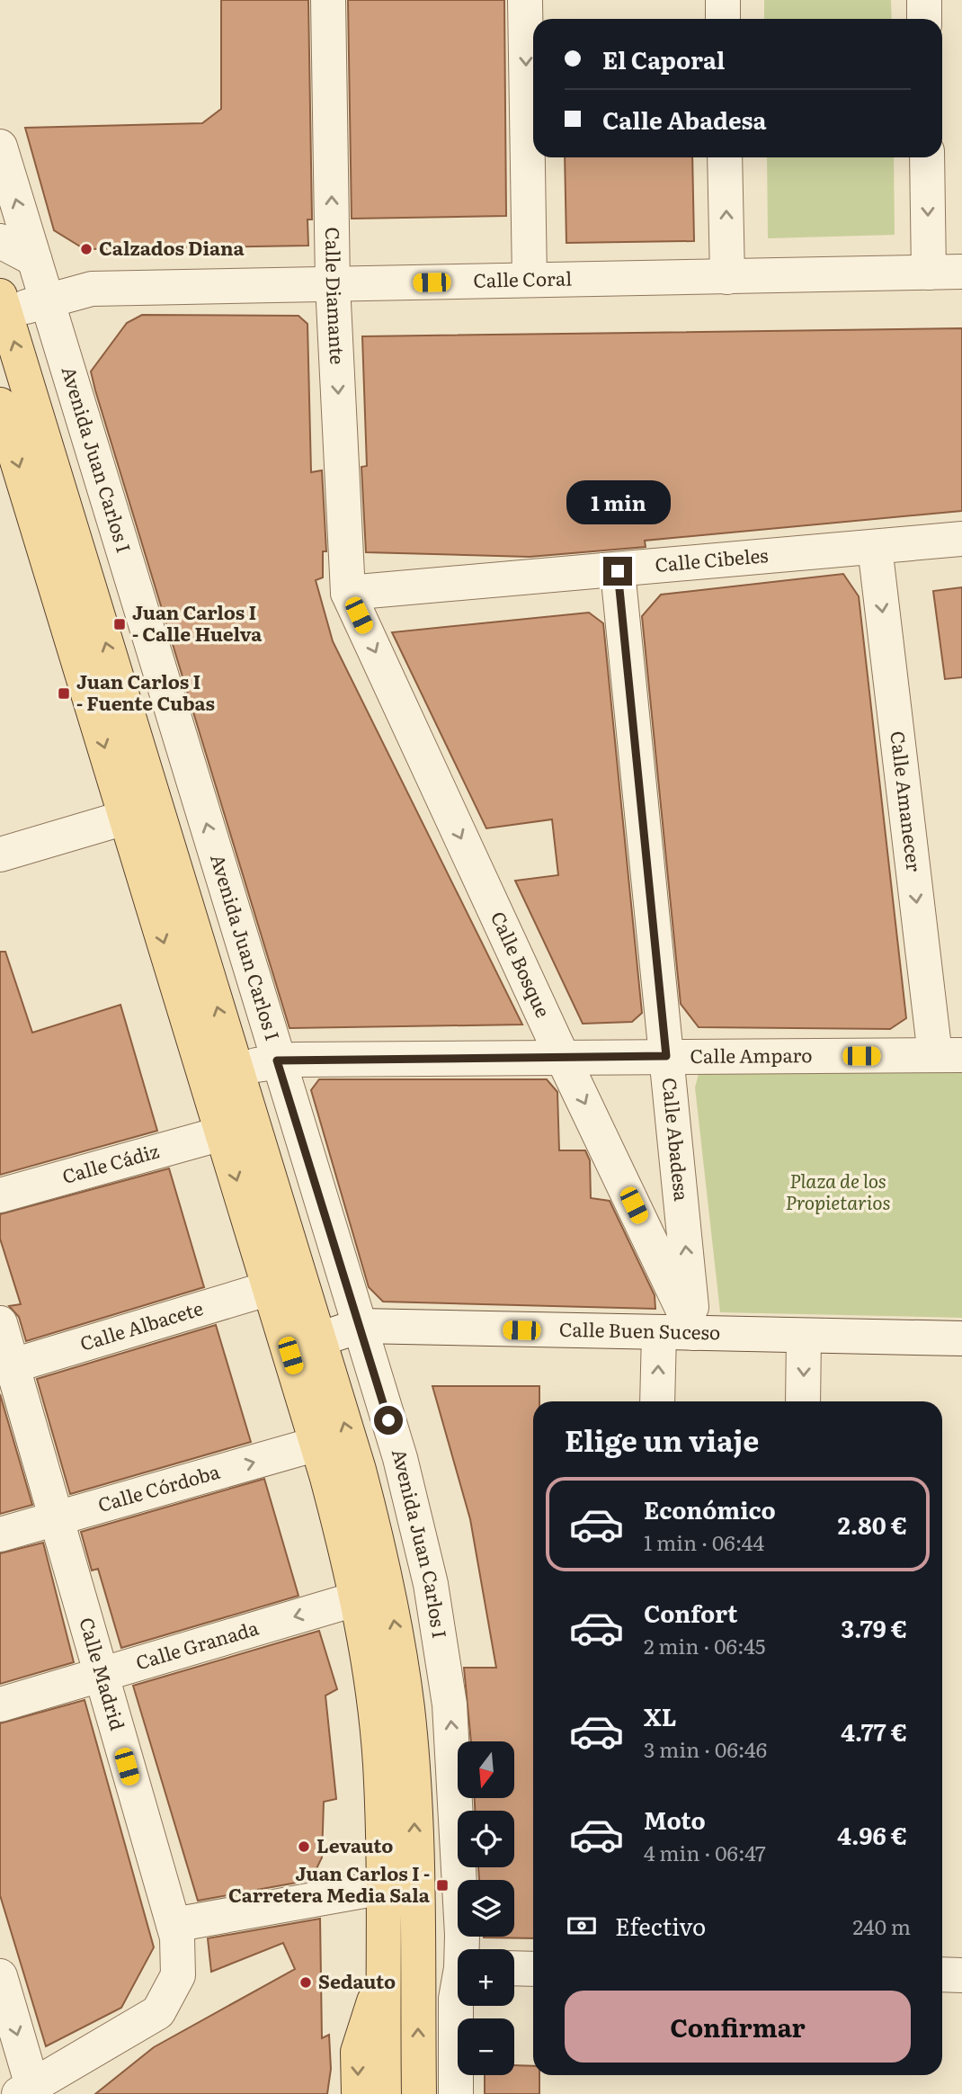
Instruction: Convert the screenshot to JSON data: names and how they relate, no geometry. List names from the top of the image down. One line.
{"streets":{"main road":["Avenida Juan Carlos I"],"street":["Calle Coral","Calle Diamante","Calle Cibeles","Calle Amanecer","Calle Bosque","Calle Amparo","Calle Abadesa","Calle Cádiz","Calle Albacete","Calle Buen Suceso","Calle Córdoba","Calle Granada","Calle Madrid"]},"crossings":[["Calle Coral","Calle Diamante"],["Calle Coral","Avenida Juan Carlos I"],["Calle Diamante","Calle Cibeles"],["Calle Diamante","Calle Bosque"],["Avenida Juan Carlos I","Calle Amparo"],["Avenida Juan Carlos I","Calle Cádiz"],["Avenida Juan Carlos I","Calle Albacete"],["Avenida Juan Carlos I","Calle Buen Suceso"],["Avenida Juan Carlos I","Calle Córdoba"],["Avenida Juan Carlos I","Calle Granada"],["Calle Cibeles","Calle Amanecer"],["Calle Cibeles","Calle Bosque"],["Calle Cibeles","Calle Abadesa"],["Calle Amanecer","Calle Amparo"],["Calle Bosque","Calle Amparo"],["Calle Bosque","Calle Abadesa"],["Calle Bosque","Calle Buen Suceso"],["Calle Amparo","Calle Abadesa"],["Calle Abadesa","Calle Buen Suceso"],["Calle Albacete","Calle Madrid"],["Calle Córdoba","Calle Madrid"],["Calle Granada","Calle Madrid"]],"one_way":["Calle Amanecer","Calle Bosque","Calle Abadesa","Calle Córdoba"],"parks":["Plaza de los Propietarios"],"places":{"other":["Calzados Diana","Levauto","Sedauto"],"transit":["Juan Carlos I - Calle Huelva","Juan Carlos I - Fuente Cubas","Juan Carlos I - Carretera Media Sala"]},"north":"bottom","page":{"banner":["El Caporal","Calle Abadesa"],"bubble":"1 min","heading":"Elige un viaje","list":[{"name":"Económico","note":"1 min · 06:44","value":"2.80 €"},{"name":"Confort","note":"2 min · 06:45","value":"3.79 €"},{"name":"XL","note":"3 min · 06:46","value":"4.77 €"},{"name":"Moto","note":"4 min · 06:47","value":"4.96 €"}],"map_buttons":["+","−"],"pay":["Efectivo","240 m"],"buttons":"Confirmar"}}
